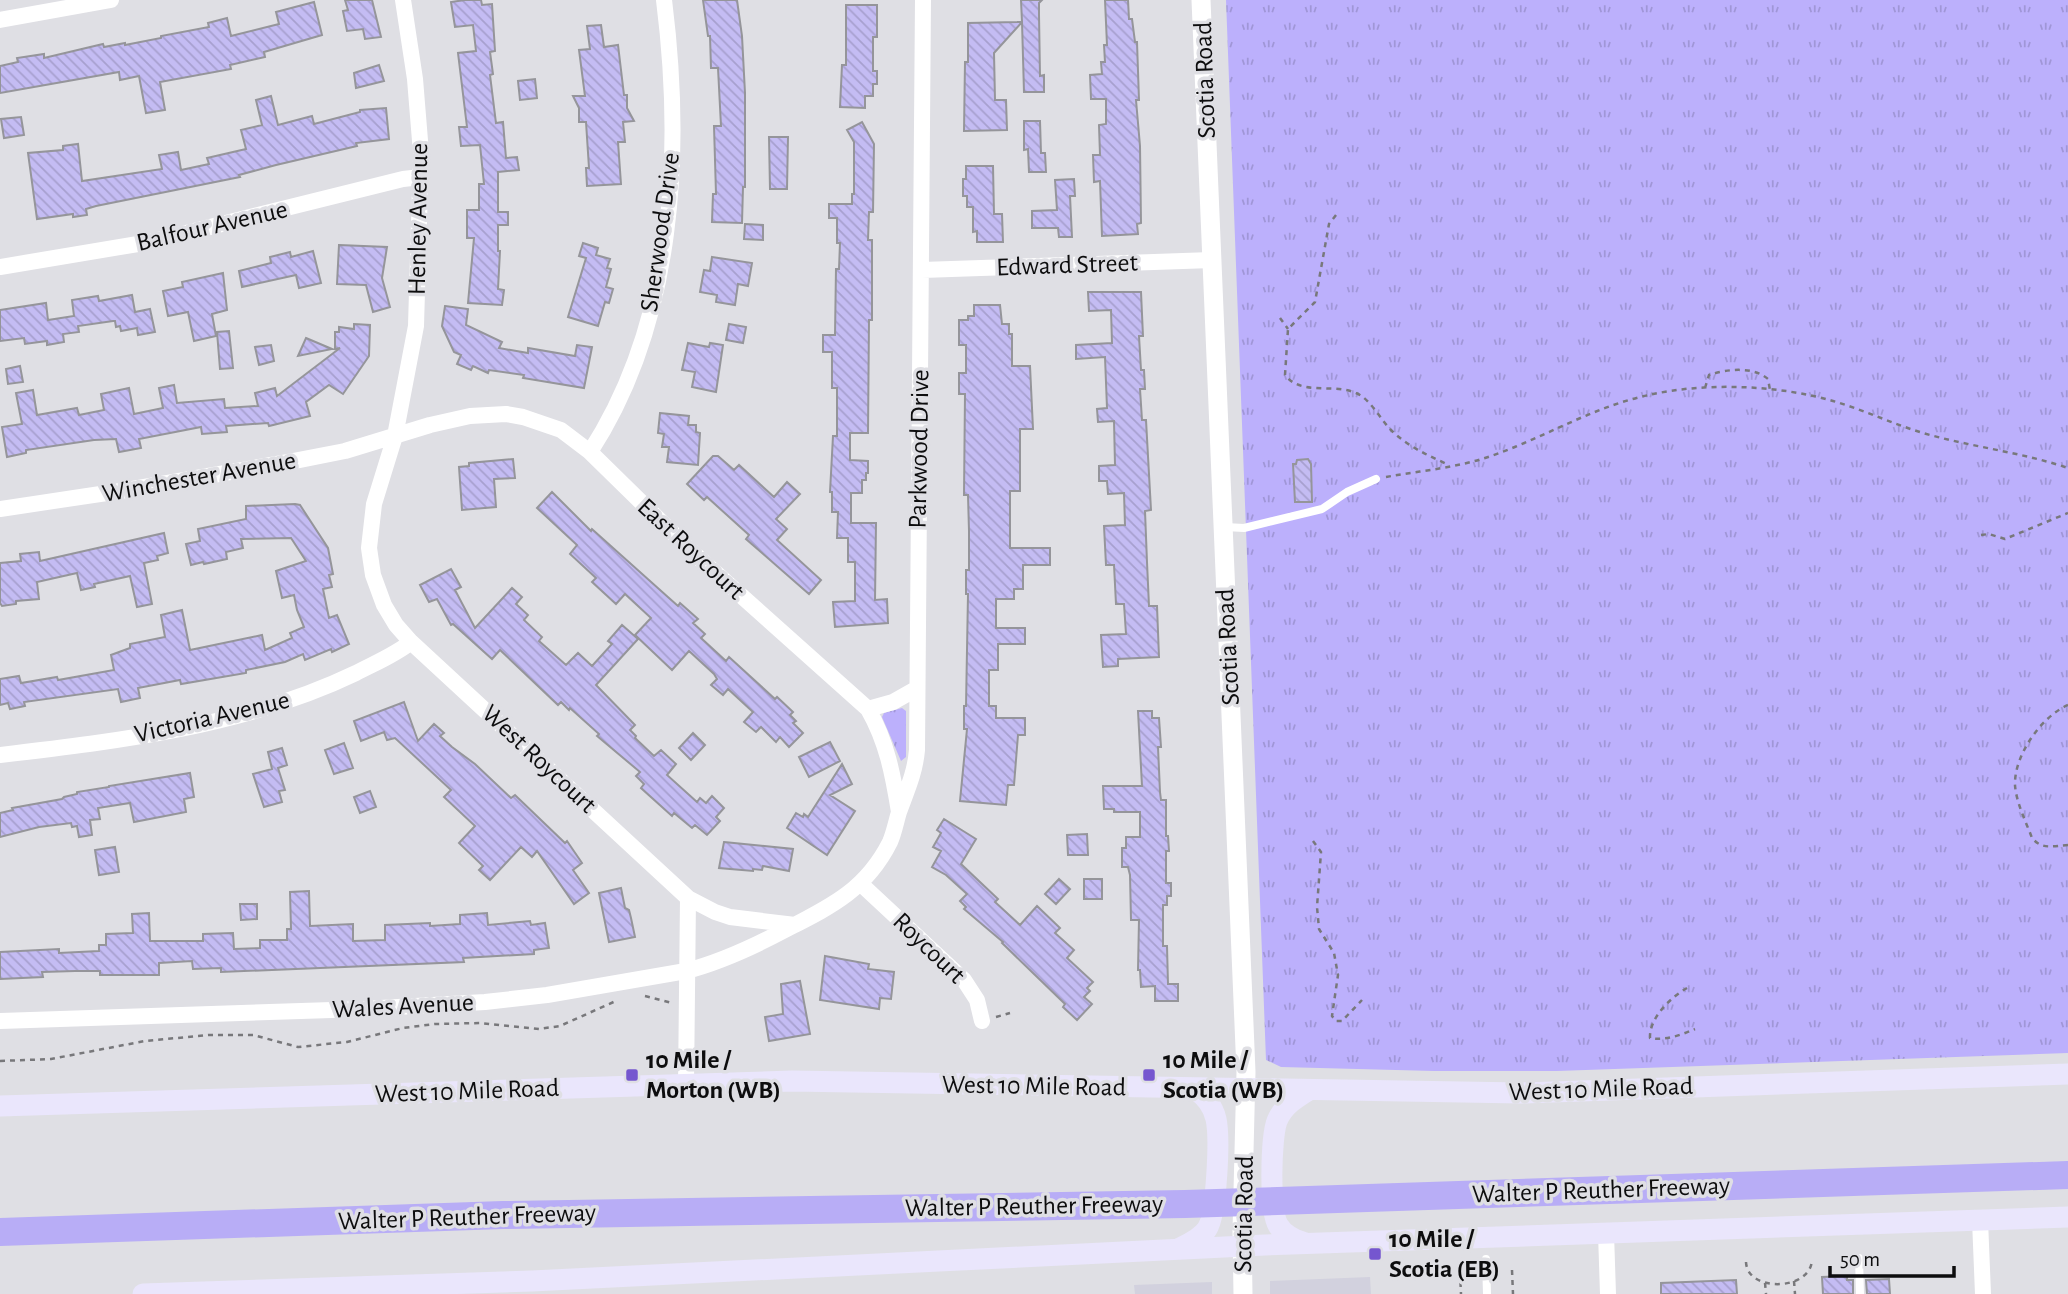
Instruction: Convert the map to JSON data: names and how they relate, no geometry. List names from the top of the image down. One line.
{"streets":{"highway":["Walter P Reuther Freeway"],"main road":["West 10 Mile Road"],"street":["Scotia Road","Henley Avenue","Balfour Avenue","Sherwood Drive","Edward Street","Parkwood Drive","Winchester Avenue","East Roycourt","Victoria Avenue","West Roycourt","Roycourt","Wales Avenue"]},"crossings":[["Scotia Road","Edward Street"],["Scotia Road","West 10 Mile Road"],["Henley Avenue","Balfour Avenue"],["Henley Avenue","Winchester Avenue"],["Henley Avenue","East Roycourt"],["Henley Avenue","West Roycourt"],["Sherwood Drive","East Roycourt"],["Edward Street","Parkwood Drive"],["Parkwood Drive","East Roycourt"],["Parkwood Drive","Roycourt"],["Winchester Avenue","East Roycourt"],["Winchester Avenue","West Roycourt"],["East Roycourt","West Roycourt"],["Victoria Avenue","West Roycourt"],["West Roycourt","Wales Avenue"]],"places":{"transit":["10 Mile / Morton (WB)","10 Mile / Scotia (WB)","10 Mile / Scotia (EB)"]},"scale_bar":"50 m"}
